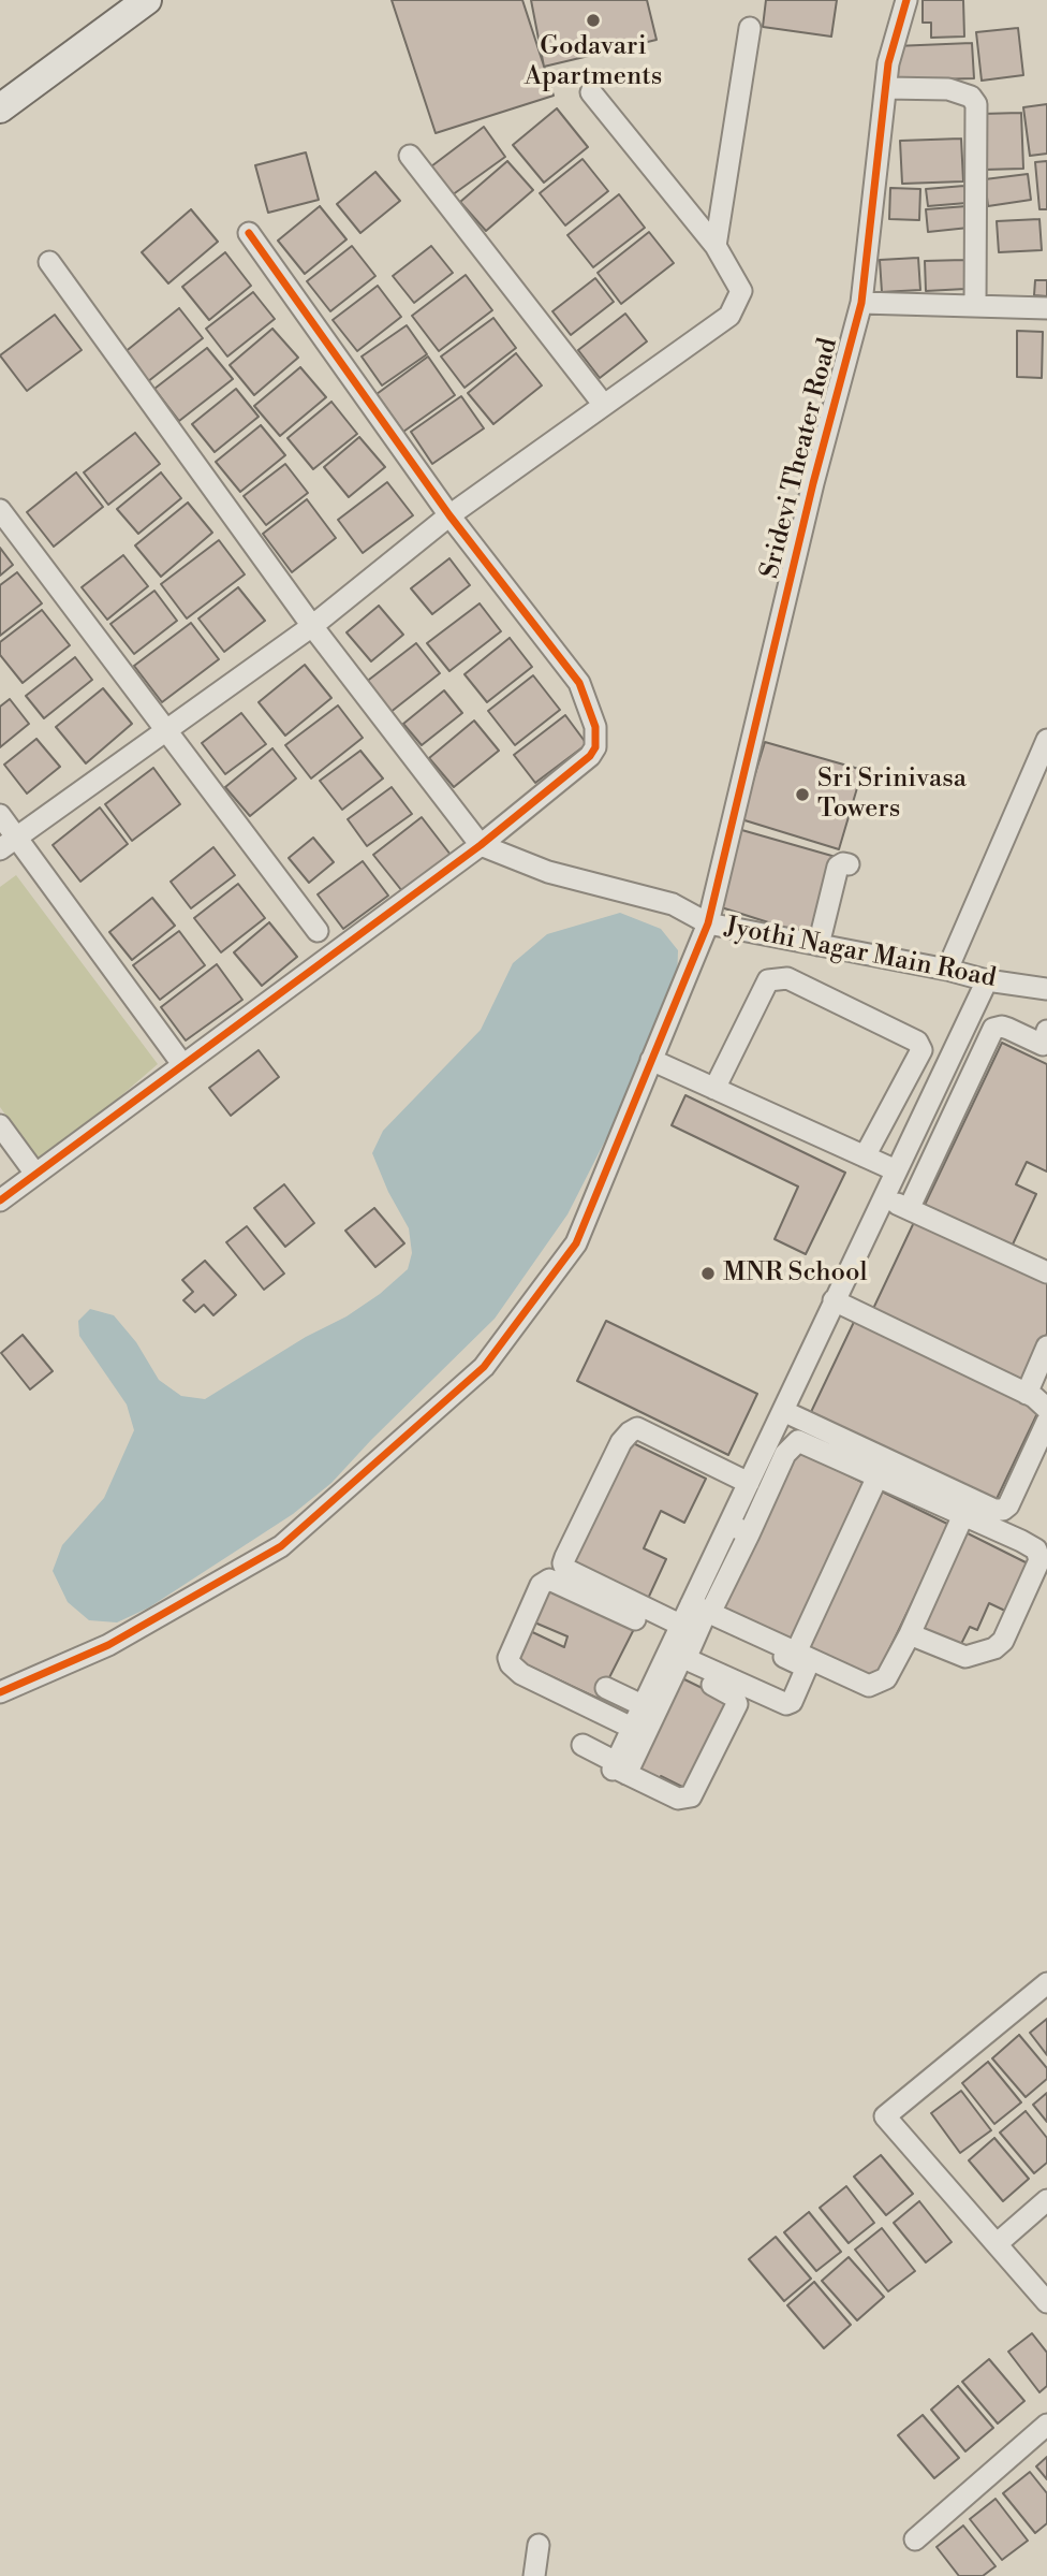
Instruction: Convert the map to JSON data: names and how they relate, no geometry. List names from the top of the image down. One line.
{"streets":{"street":["Sridevi Theater Road","Jyothi Nagar Main Road"]},"crossings":[["Sridevi Theater Road","Jyothi Nagar Main Road"]],"places":["Godavari Apartments","Sri Srinivasa Towers","MNR School"]}
